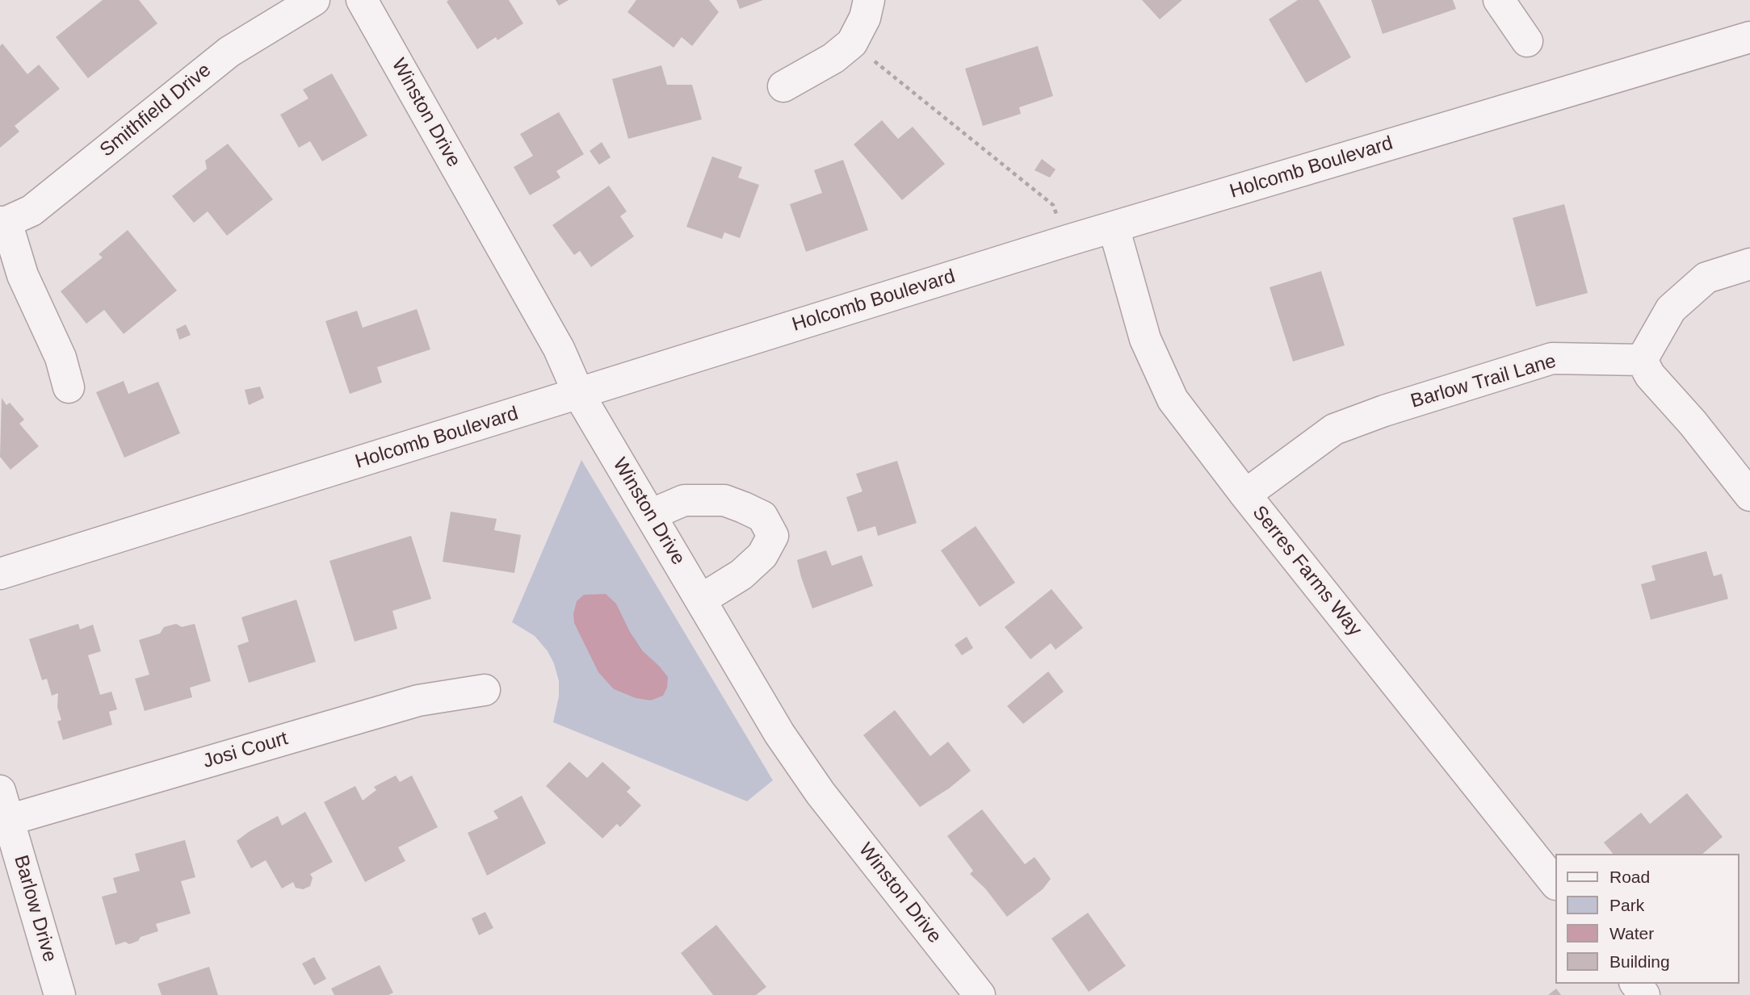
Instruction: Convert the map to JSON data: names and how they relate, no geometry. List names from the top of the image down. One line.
{"streets":{"street":["Smithfield Drive","Winston Drive","Holcomb Boulevard","Barlow Trail Lane","Serres Farms Way","Josi Court","Barlow Drive"]},"crossings":[["Winston Drive","Holcomb Boulevard"],["Holcomb Boulevard","Serres Farms Way"],["Barlow Trail Lane","Serres Farms Way"],["Josi Court","Barlow Drive"]],"legend":["Road","Park","Water","Building"]}
